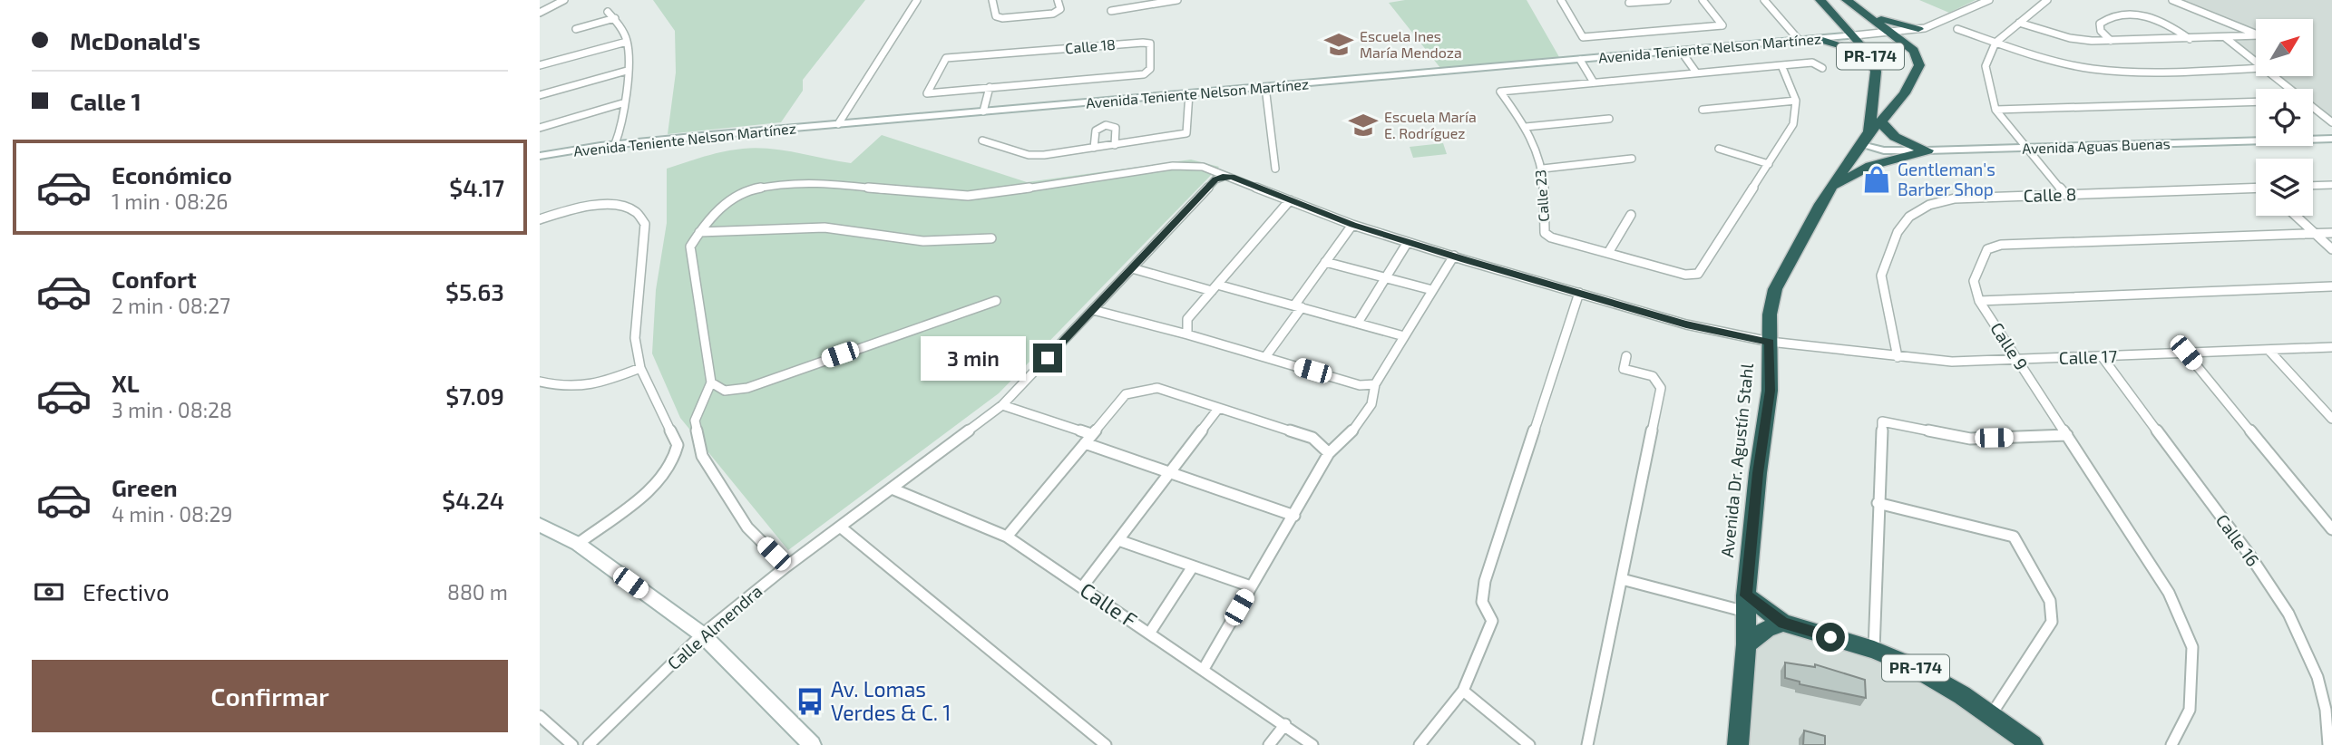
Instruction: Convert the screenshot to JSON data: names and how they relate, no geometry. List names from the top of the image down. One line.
{"streets":{"highway":["PR-174","Avenida Dr. Agustín Stahl"],"street":["Calle 18","Avenida Teniente Nelson Martínez","Avenida Aguas Buenas","Calle 8","Calle 23","Calle 9","Calle 17","Calle 16","Calle F","Calle Almendra"]},"crossings":[["Avenida Teniente Nelson Martínez","Avenida Dr. Agustín Stahl"],["PR-174","Avenida Dr. Agustín Stahl"],["Avenida Aguas Buenas","Avenida Dr. Agustín Stahl"],["Calle 8","Calle 17"],["Calle 9","Calle 17"],["Calle 17","Avenida Dr. Agustín Stahl"],["Calle 17","Calle 16"],["Calle 17","Calle Almendra"],["Calle F","Calle Almendra"]],"places":{"school or university":["Escuela Ines María Mendoza","Escuela María E. Rodríguez"],"shop":["Gentleman's Barber Shop"],"bus stop":["Av. Lomas Verdes & C. 1"]},"north":"top right","page":{"banner":["McDonald's","Calle 1"],"list":[{"name":"Económico","note":"1 min · 08:26","value":"$4.17"},{"name":"Confort","note":"2 min · 08:27","value":"$5.63"},{"name":"XL","note":"3 min · 08:28","value":"$7.09"},{"name":"Green","note":"4 min · 08:29","value":"$4.24"}],"bubble":"3 min","pay":["Efectivo","880 m"],"buttons":"Confirmar"}}
